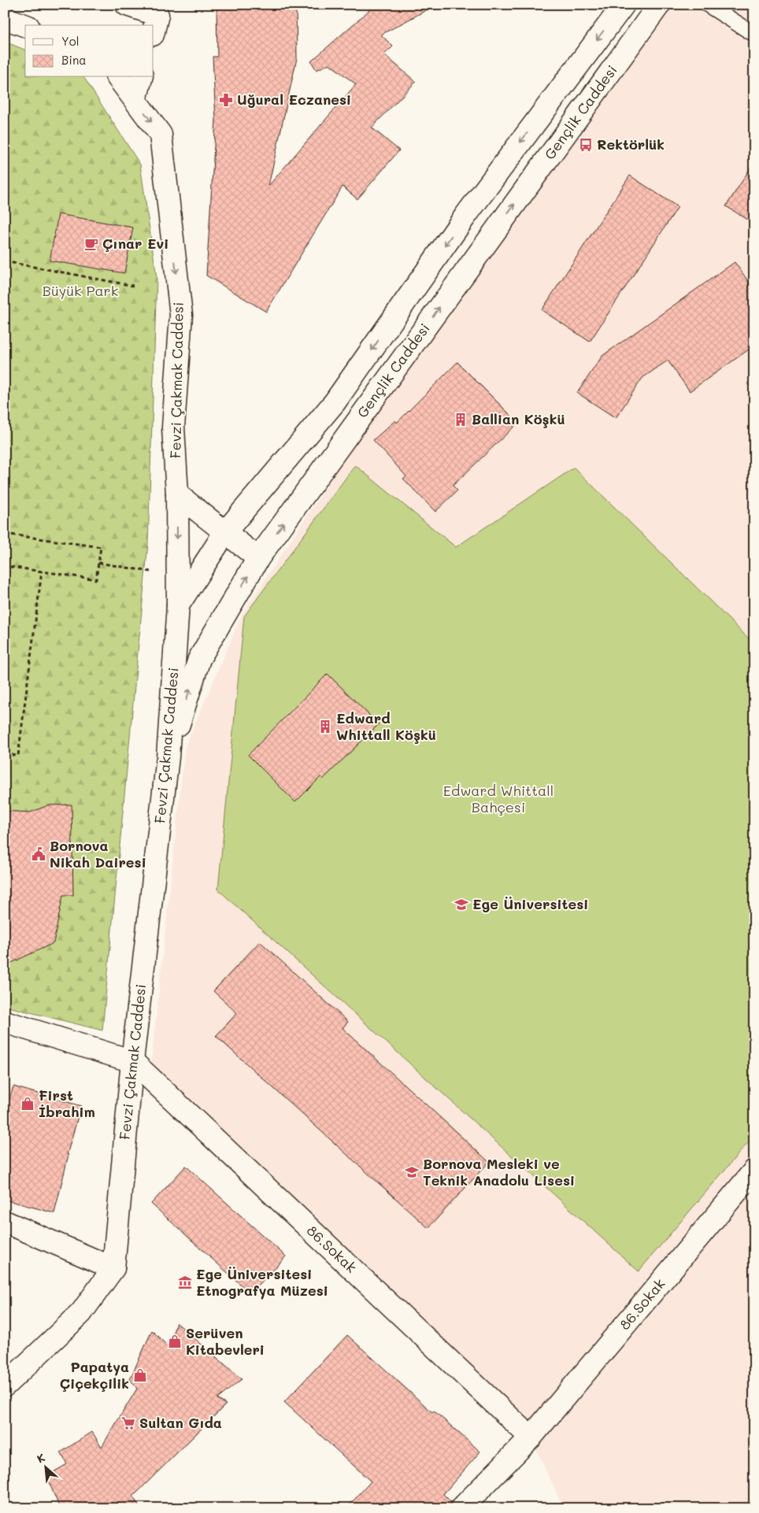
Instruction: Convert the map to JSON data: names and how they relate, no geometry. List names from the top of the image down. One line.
{"streets":{"main road":["Gençlik Caddesi","Fevzi Çakmak Caddesi","86.Sokak"]},"crossings":[["Gençlik Caddesi","Fevzi Çakmak Caddesi"],["Fevzi Çakmak Caddesi","86.Sokak"]],"one_way":["Fevzi Çakmak Caddesi"],"parks":["Büyük Park","Edward Whittall Bahçesi"],"places":{"pharmacy":["Uğural Eczanesi"],"bus stop":["Rektörlük"],"cafe":["Çınar Evi"],"building":["Ballian Köşkü","Edward Whittall Köşkü"],"public building":["Bornova Nikah Dairesi"],"school or university":["Ege Üniversitesi","Bornova Mesleki ve Teknik Anadolu Lisesi"],"shop":["First İbrahim","Serüven Kitabevleri","Papatya Çiçekçilik"],"museum":["Ege Üniversitesi Etnografya Müzesi"],"supermarket":["Sultan Gıda"]},"legend":["Yol","Bina"],"north":"top left"}
